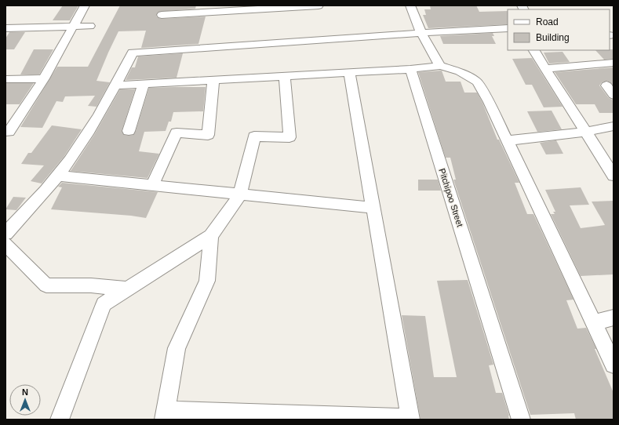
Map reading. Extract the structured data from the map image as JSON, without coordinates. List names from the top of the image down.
{
  "streets": {
    "street": ["Pitchipoo Street"]
  },
  "legend": ["Road", "Building"],
  "north": "top"
}
